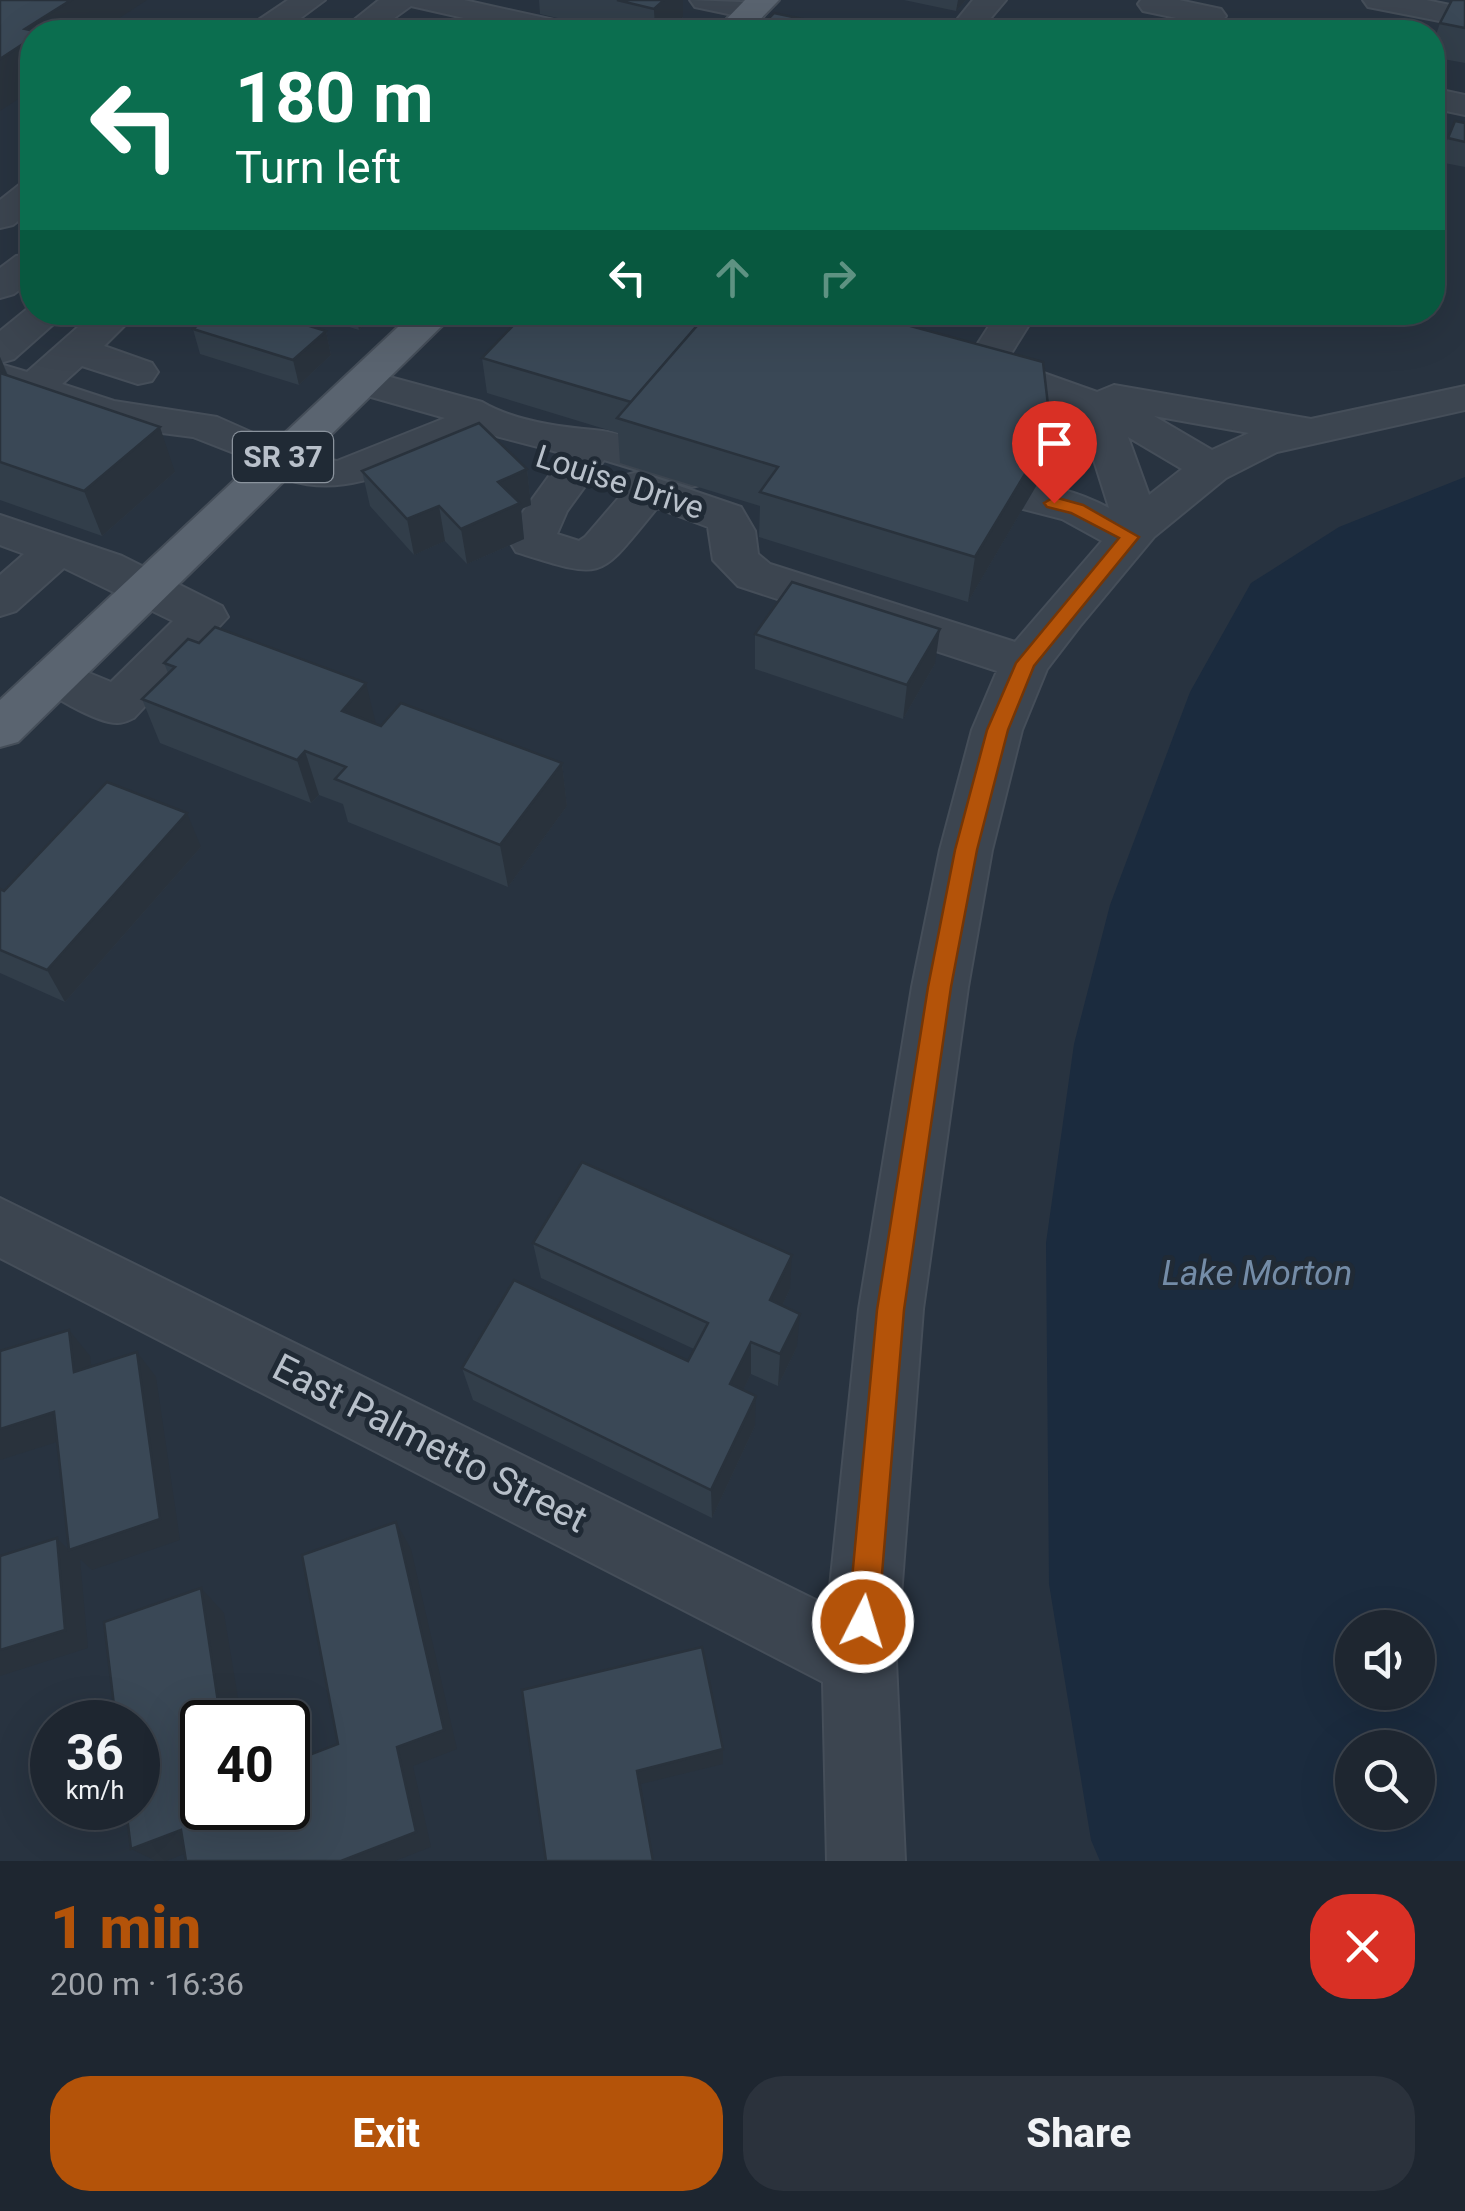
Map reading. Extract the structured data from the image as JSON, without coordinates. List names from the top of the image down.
{
  "streets": {
    "main road": ["SR 37"],
    "street": ["Louise Drive", "East Palmetto Street"]
  },
  "crossings": [
    ["SR 37", "Louise Drive"]
  ],
  "water": ["Lake Morton"],
  "page": {
    "turn": ["180 m", "Turn left"],
    "speed": "36 km/h",
    "limit": "40",
    "heading": ["1 min", "200 m · 16:36"],
    "buttons": ["Exit", "Share"]
  }
}
